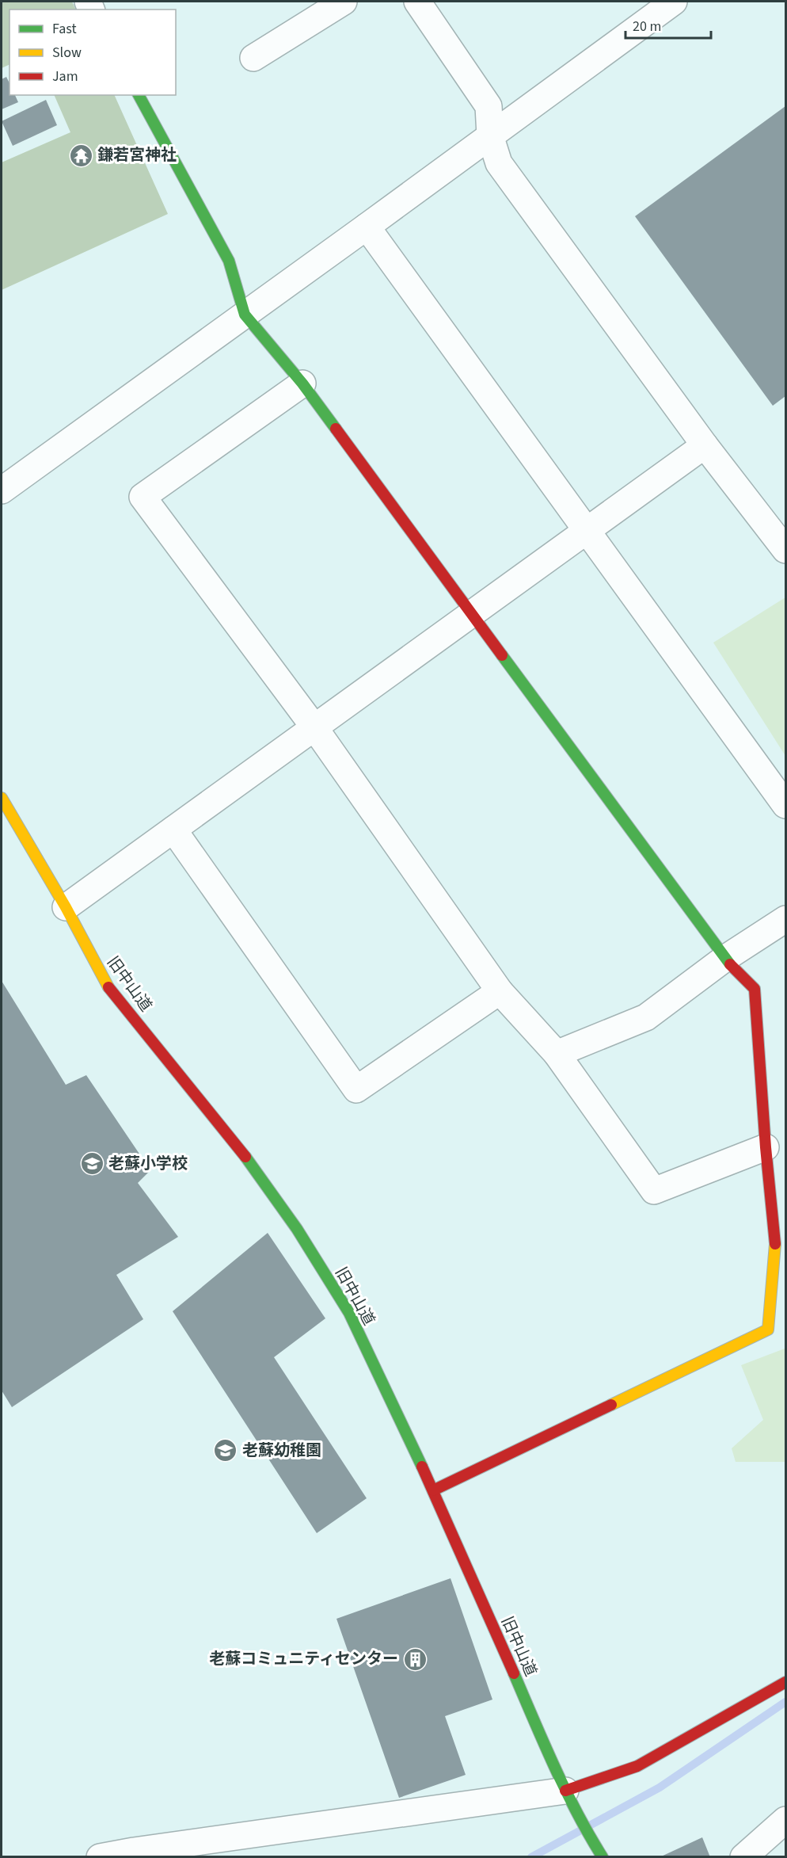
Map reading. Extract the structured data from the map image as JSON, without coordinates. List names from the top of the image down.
{
  "streets": {
    "street": ["旧中山道"]
  },
  "places": {
    "temple": ["鎌若宮神社"],
    "school or university": ["老蘇小学校", "老蘇幼稚園"],
    "building": ["老蘇コミュニティセンター"]
  },
  "legend": ["Fast", "Slow", "Jam"],
  "scale_bar": "20 m"
}
